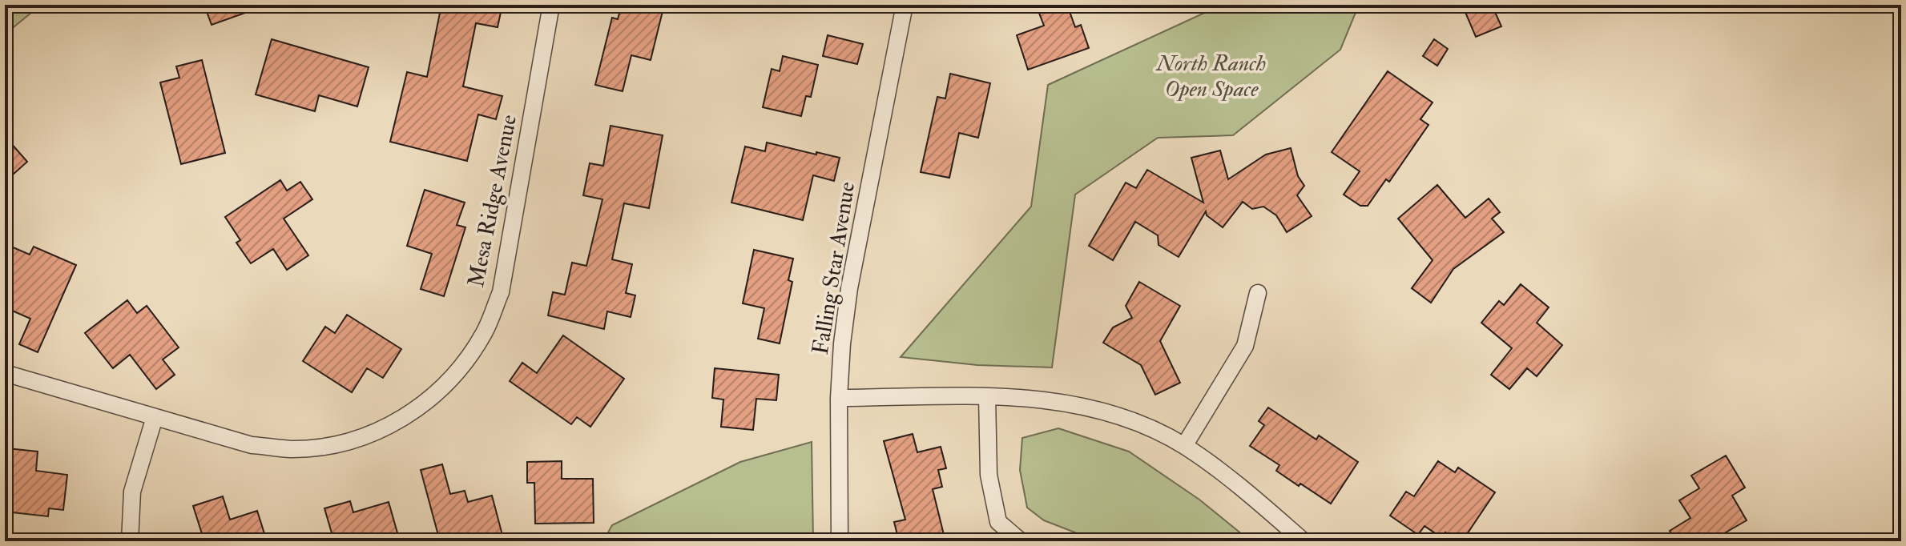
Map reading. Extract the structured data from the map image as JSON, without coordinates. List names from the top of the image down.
{
  "streets": {
    "street": ["Mesa Ridge Avenue", "Falling Star Avenue"]
  },
  "parks": ["North Ranch Open Space"]
}
